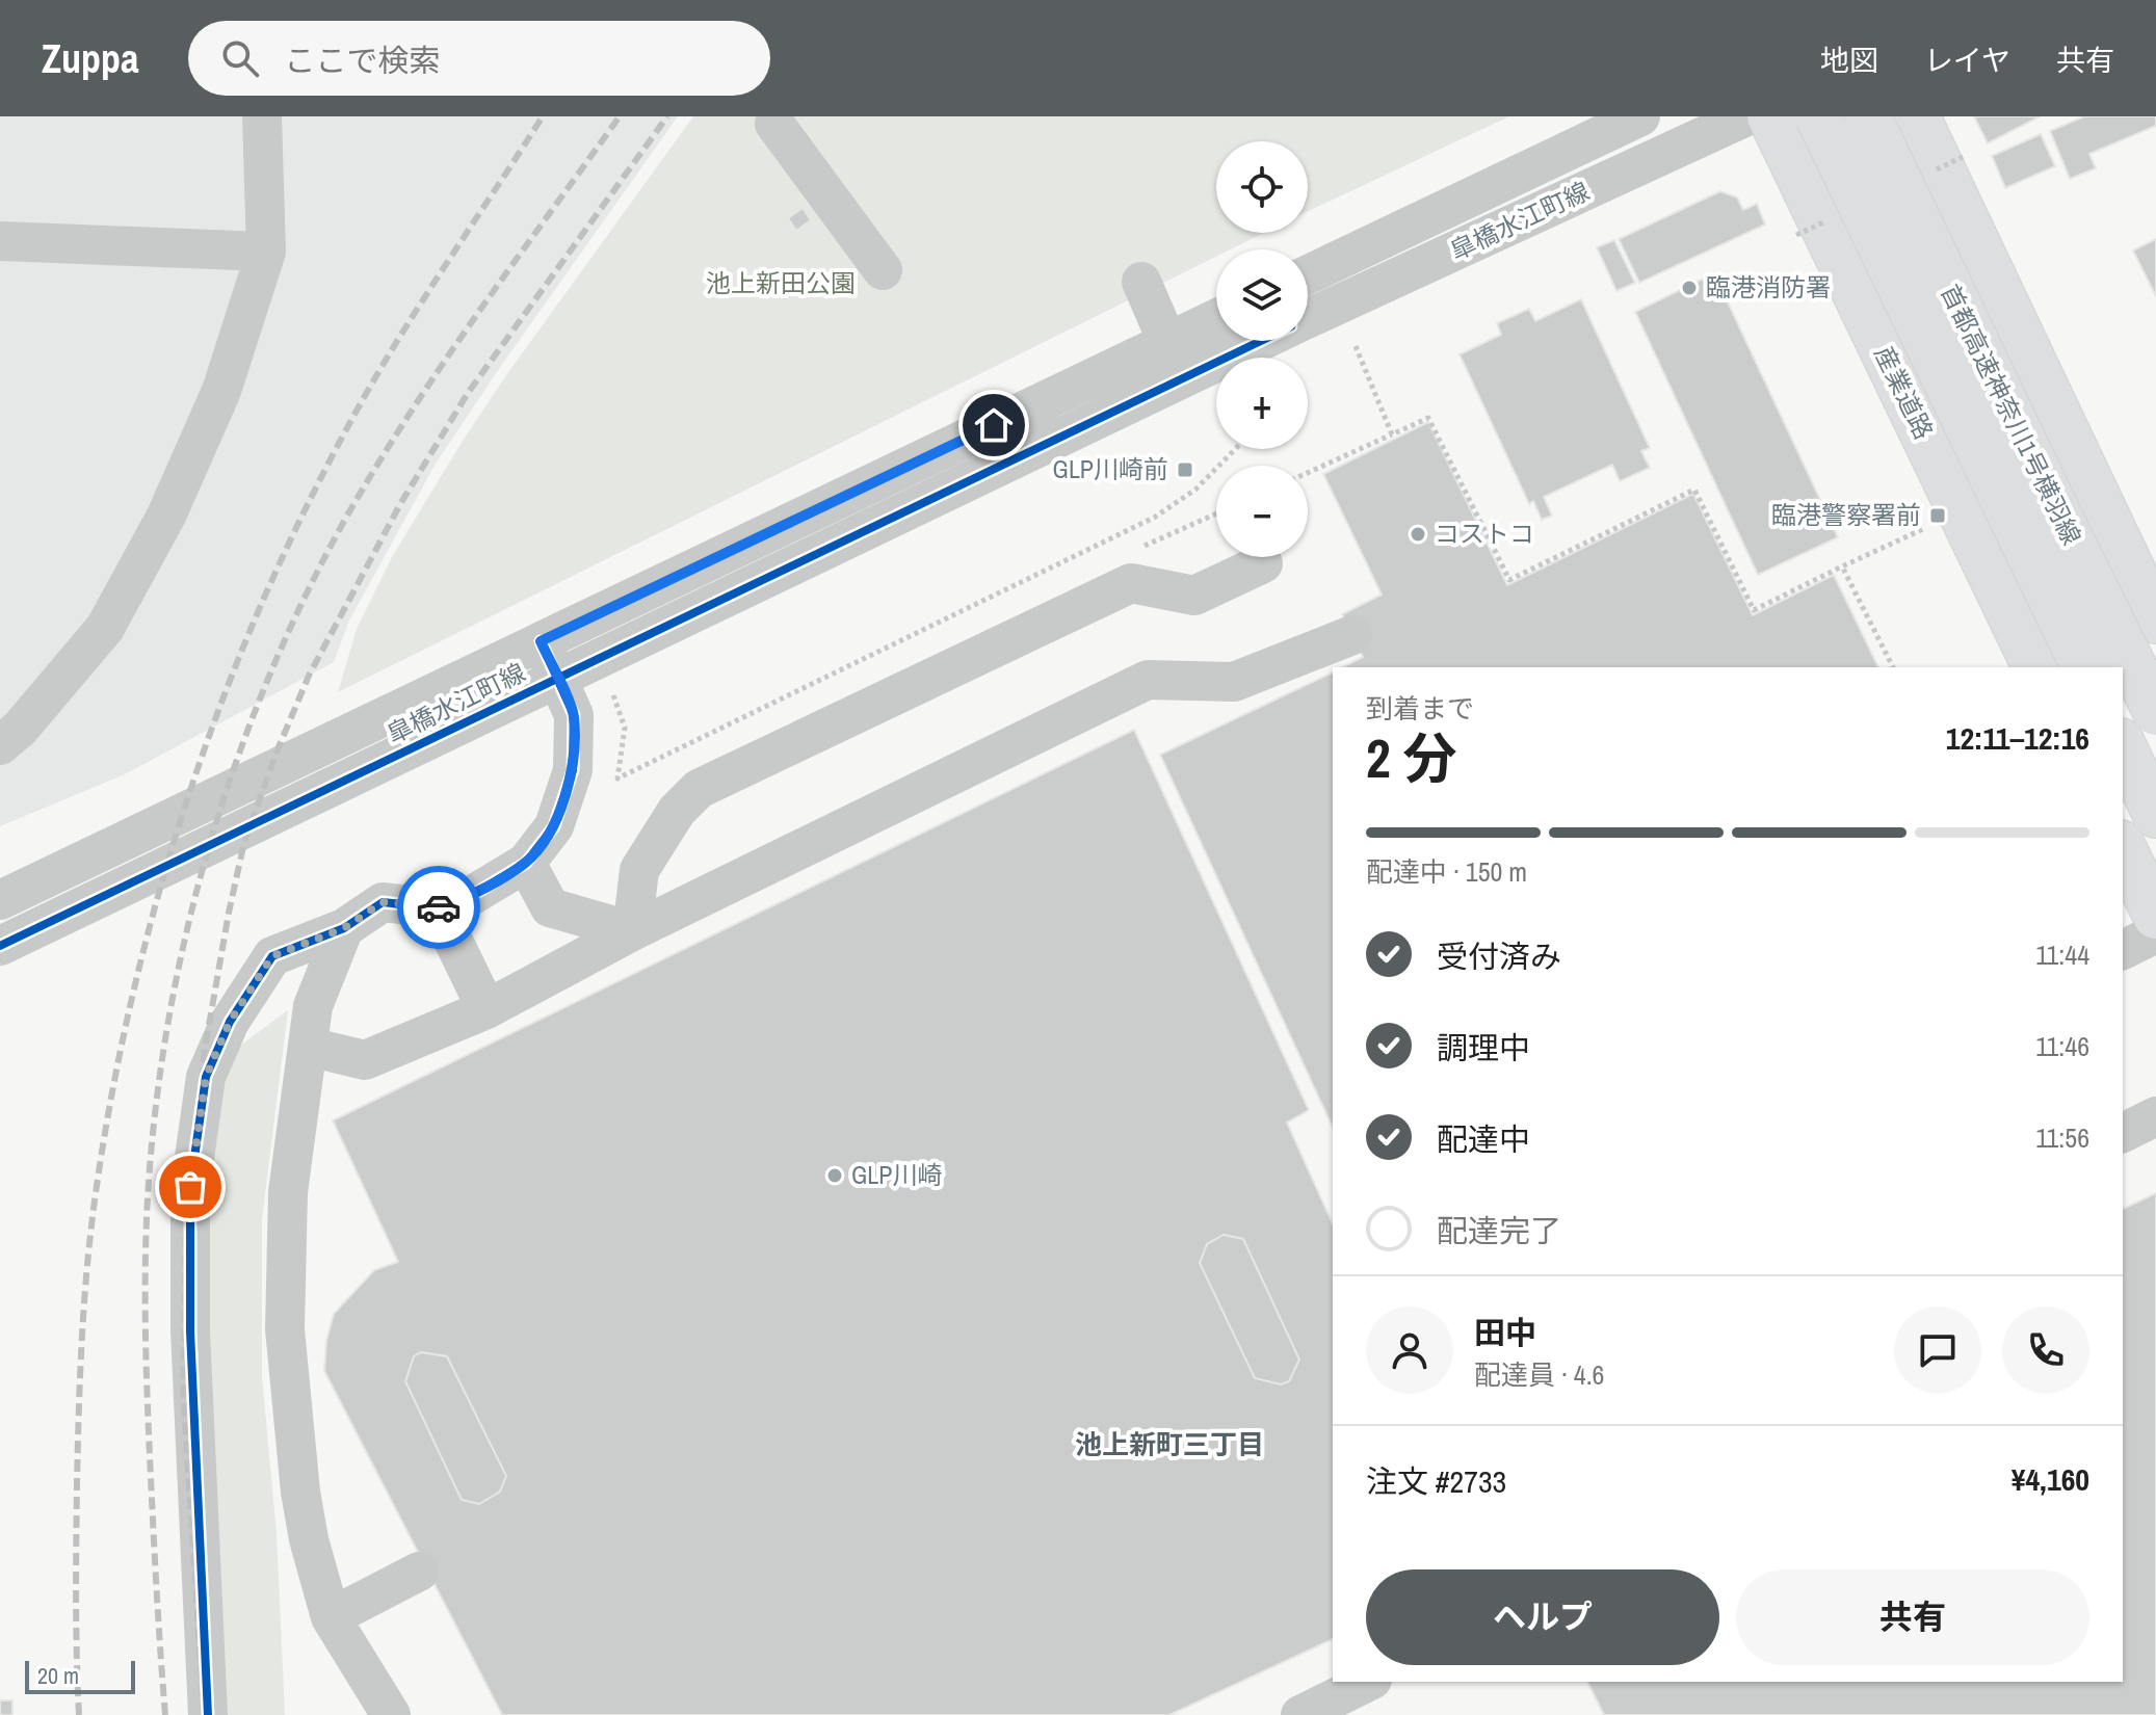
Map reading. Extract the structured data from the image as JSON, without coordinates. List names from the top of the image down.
{
  "streets": {
    "main road": ["産業道路", "首都高速神奈川1号横羽線"],
    "street": ["皐橋水江町線"]
  },
  "districts": ["池上新町三丁目"],
  "parks": ["池上新田公園"],
  "places": {
    "other": ["臨港消防署", "コストコ", "GLP川崎"],
    "transit": ["GLP川崎前", "臨港警察署前"]
  },
  "scale_bar": "20 m",
  "page": {
    "header": "Zuppa",
    "search": "ここで検索",
    "nav": ["地図", "レイヤ", "共有"],
    "map_buttons": ["+", "−"],
    "heading": ["2 分", "到着まで", "12:11–12:16"],
    "panel": [
      "田中",
      "配達員 · 4.6",
      "注文 #2733",
      "¥4,160"
    ],
    "bar": "配達中 · 150 m",
    "list": [
      ["受付済み", "11:44"],
      ["調理中", "11:46"],
      ["配達中", "11:56"],
      "配達完了"
    ],
    "buttons": ["ヘルプ", "共有"],
    "scale": "20 m"
  }
}
